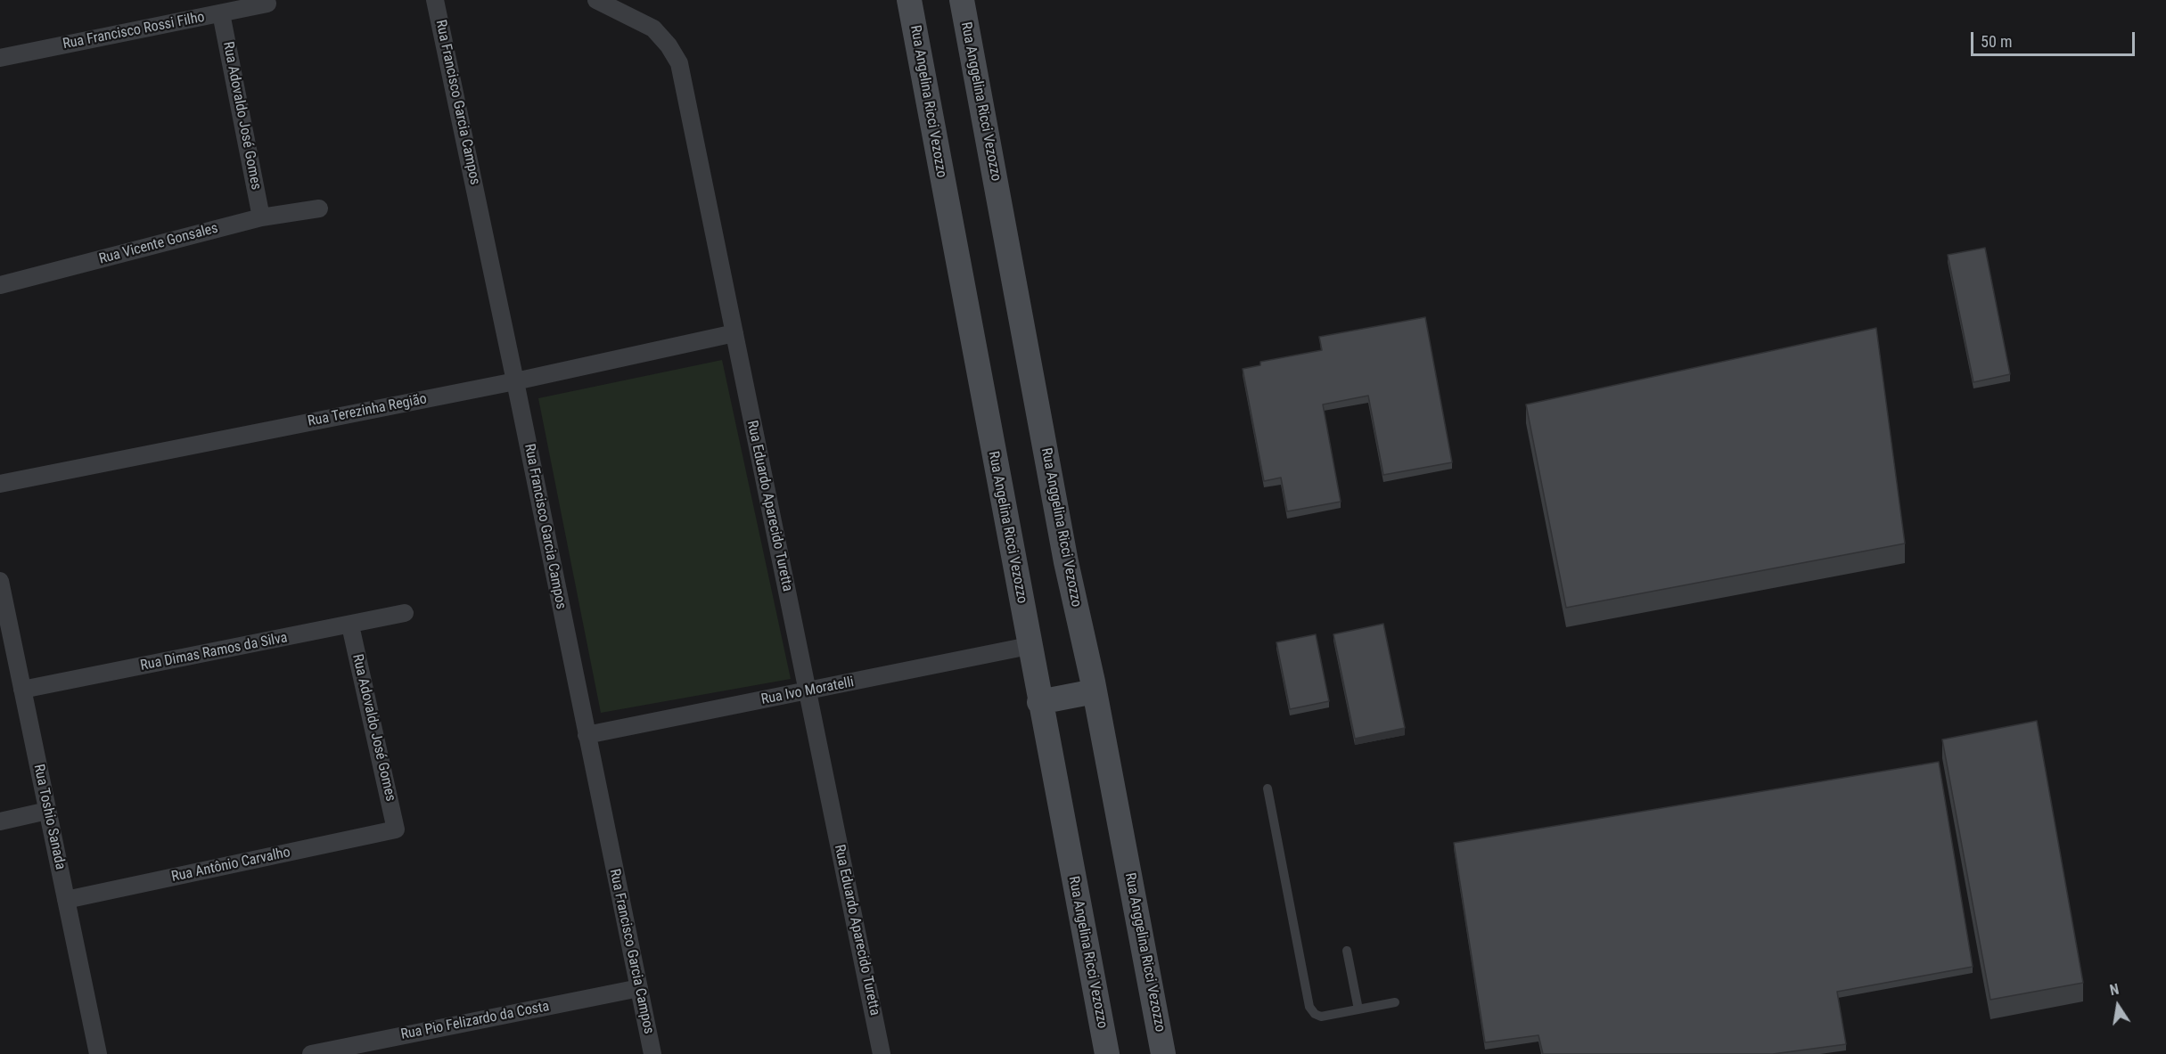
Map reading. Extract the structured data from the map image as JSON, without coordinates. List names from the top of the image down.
{
  "streets": {
    "main road": ["Rua Angelina Ricci Vezozzo", "Rua Anggelina Ricci Vezozzo"],
    "street": [
      "Rua Francisco Rossi Filho",
      "Rua Francisco Garcia Campos",
      "Rua Adovaldo José Gomes",
      "Rua Vicente Gonsales",
      "Rua Terezinha Região",
      "Rua Eduardo Aparecido Turetta",
      "Rua Dimas Ramos da Silva",
      "Rua Ivo Moratelli",
      "Rua Toshio Sanada",
      "Rua Antônio Carvalho",
      "Rua Pio Felizardo da Costa"
    ]
  },
  "crossings": [
    ["Rua Francisco Rossi Filho", "Rua Adovaldo José Gomes"],
    ["Rua Angelina Ricci Vezozzo", "Rua Ivo Moratelli"],
    ["Rua Francisco Garcia Campos", "Rua Terezinha Região"],
    ["Rua Francisco Garcia Campos", "Rua Ivo Moratelli"],
    ["Rua Francisco Garcia Campos", "Rua Pio Felizardo da Costa"],
    ["Rua Adovaldo José Gomes", "Rua Vicente Gonsales"],
    ["Rua Adovaldo José Gomes", "Rua Dimas Ramos da Silva"],
    ["Rua Adovaldo José Gomes", "Rua Antônio Carvalho"],
    ["Rua Terezinha Região", "Rua Eduardo Aparecido Turetta"],
    ["Rua Eduardo Aparecido Turetta", "Rua Ivo Moratelli"],
    ["Rua Dimas Ramos da Silva", "Rua Toshio Sanada"],
    ["Rua Toshio Sanada", "Rua Antônio Carvalho"]
  ],
  "scale_bar": "50 m",
  "north": "top"
}
